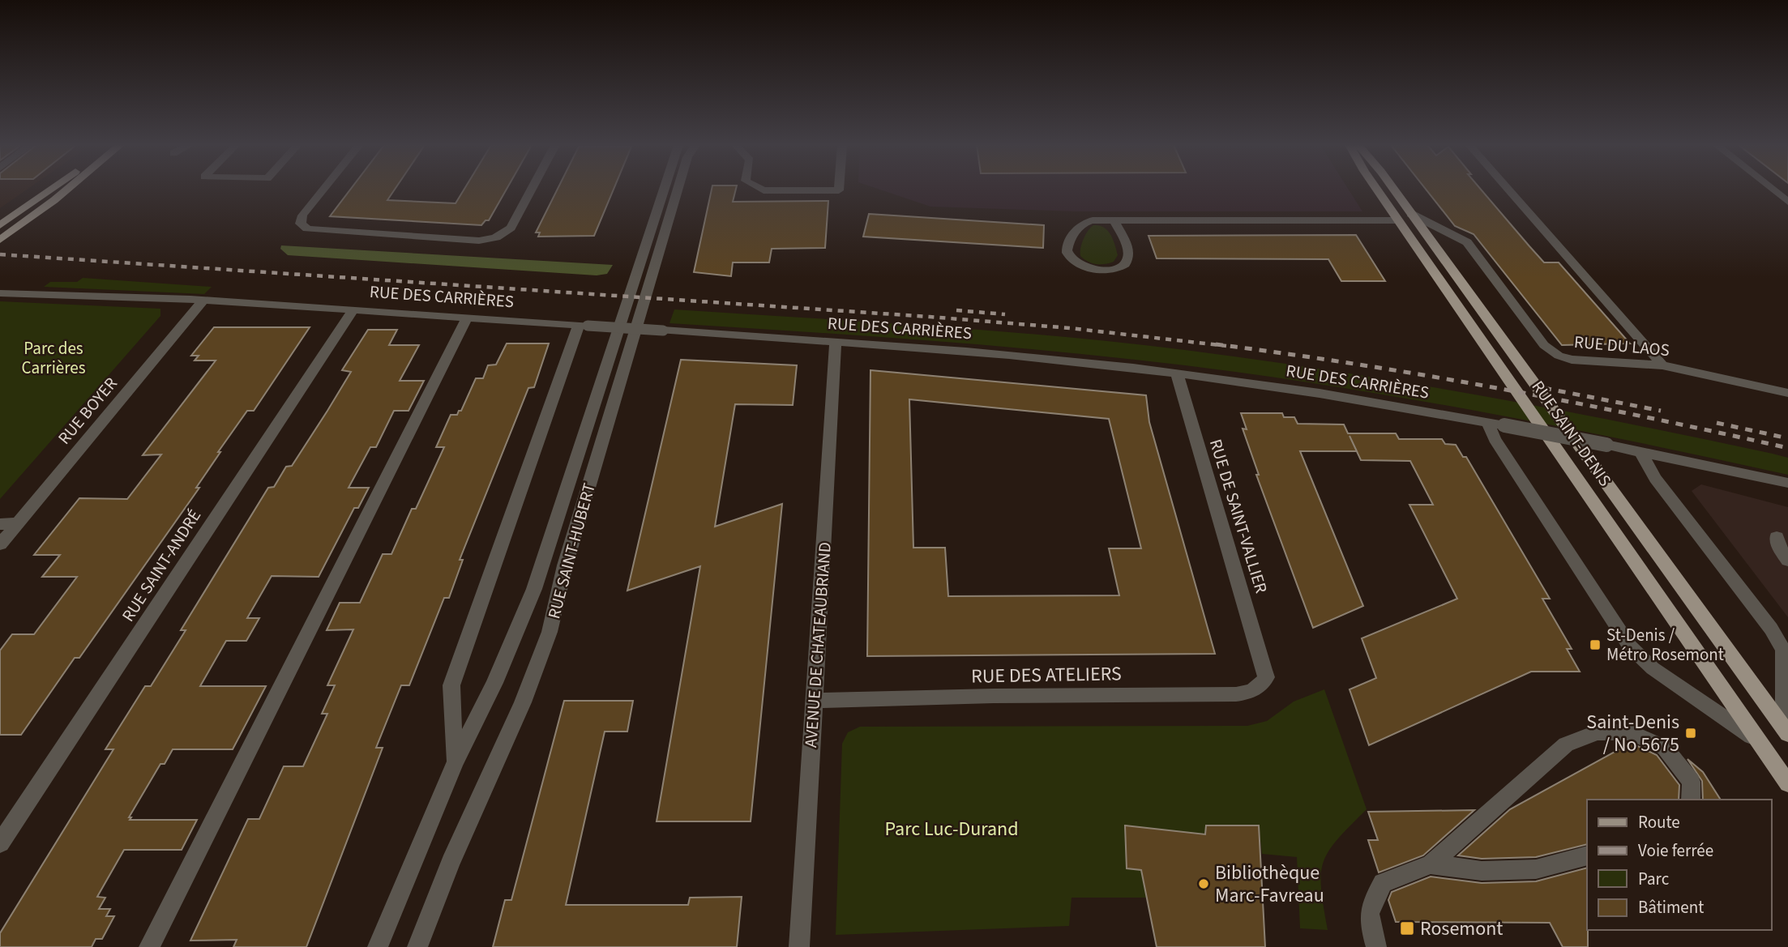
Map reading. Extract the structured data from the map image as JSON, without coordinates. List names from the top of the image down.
{
  "streets": {
    "main road": ["RUE SAINT-DENIS"],
    "street": [
      "RUE DES CARRIÈRES",
      "RUE DU LAOS",
      "RUE BOYER",
      "RUE DE SAINT-VALLIER",
      "RUE SAINT-HUBERT",
      "RUE SAINT-ANDRÉ",
      "AVENUE DE CHATEAUBRIAND",
      "RUE DES ATELIERS"
    ]
  },
  "crossings": [
    ["RUE DES CARRIÈRES", "RUE BOYER"],
    ["RUE DES CARRIÈRES", "RUE SAINT-DENIS"],
    ["RUE DES CARRIÈRES", "RUE DE SAINT-VALLIER"],
    ["RUE DES CARRIÈRES", "RUE SAINT-HUBERT"],
    ["RUE DES CARRIÈRES", "RUE SAINT-ANDRÉ"],
    ["RUE DES CARRIÈRES", "AVENUE DE CHATEAUBRIAND"],
    ["RUE DU LAOS", "RUE SAINT-DENIS"],
    ["RUE DE SAINT-VALLIER", "RUE DES ATELIERS"],
    ["AVENUE DE CHATEAUBRIAND", "RUE DES ATELIERS"]
  ],
  "parks": ["Parc des Carrières", "Parc Luc-Durand"],
  "places": {
    "transit": ["St-Denis / Métro Rosemont", "Saint-Denis / No 5675", "Rosemont"],
    "other": ["Bibliothèque Marc-Favreau"]
  },
  "legend": [
    "Route",
    "Voie ferrée",
    "Parc",
    "Bâtiment"
  ]
}
